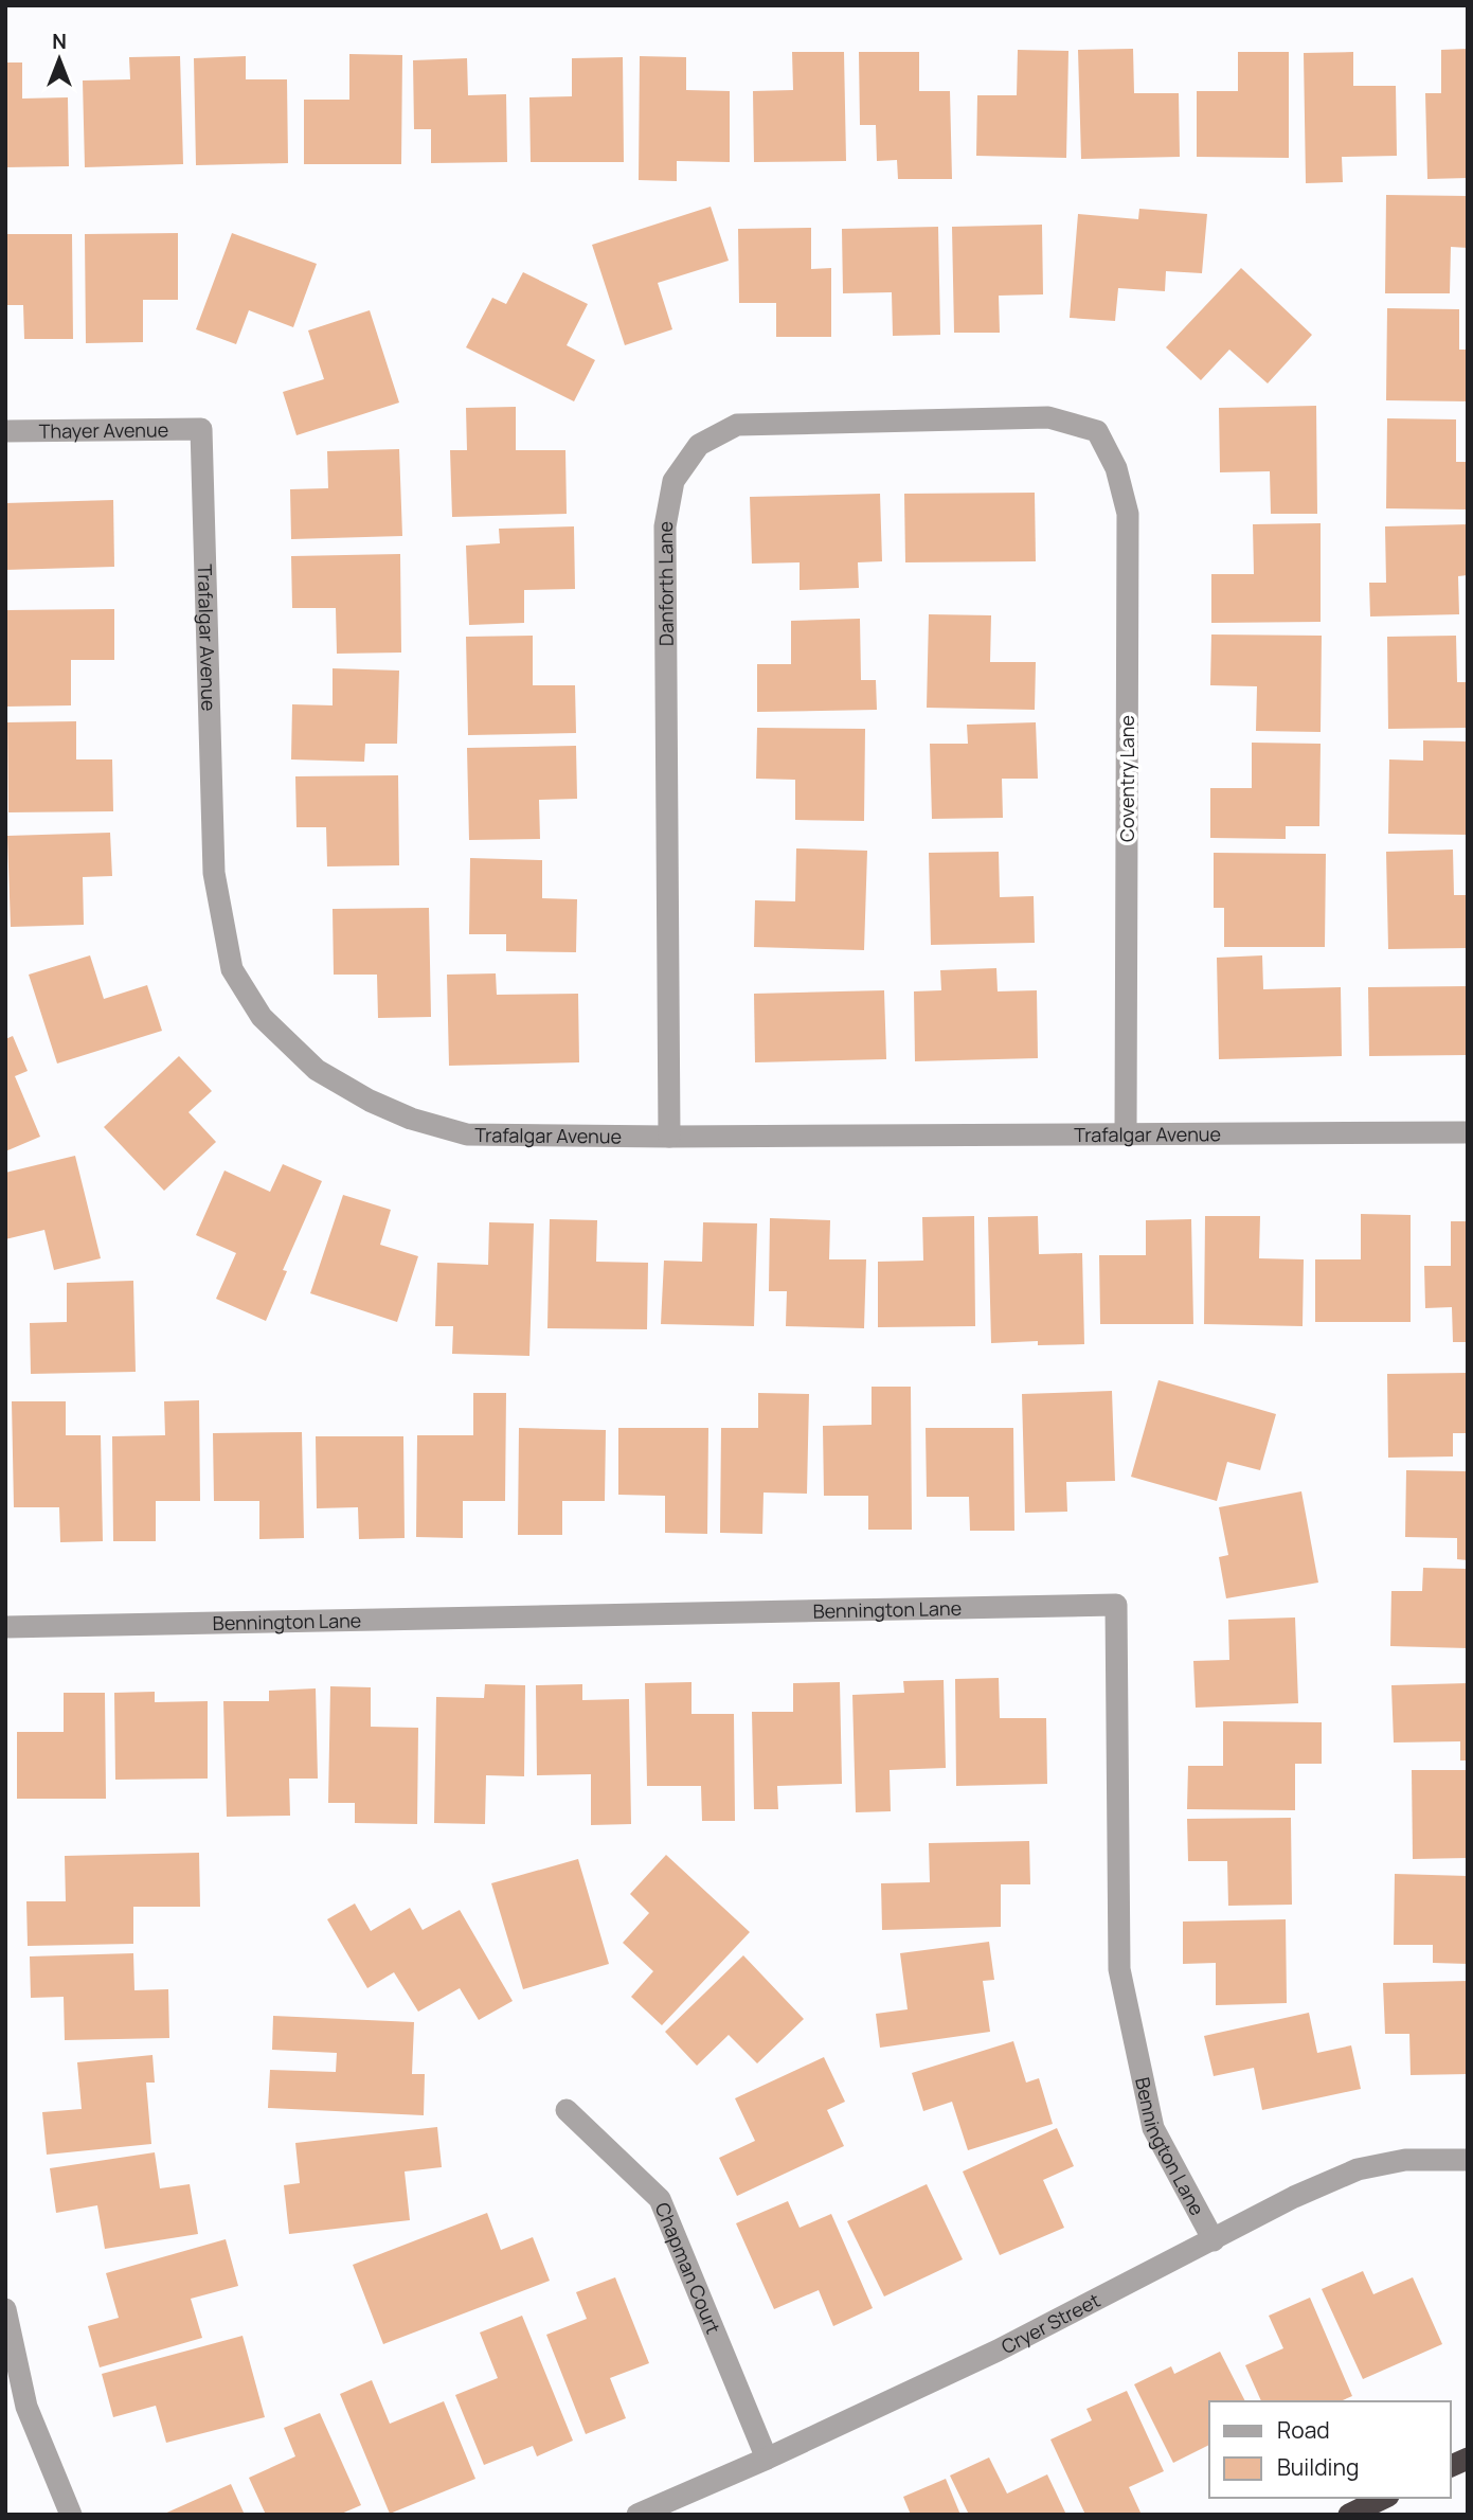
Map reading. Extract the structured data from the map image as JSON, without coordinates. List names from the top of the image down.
{
  "streets": {
    "street": [
      "Thayer Avenue",
      "Danforth Lane",
      "Trafalgar Avenue",
      "Coventry Lane",
      "Bennington Lane",
      "Chapman Court",
      "Cryer Street"
    ]
  },
  "crossings": [
    ["Thayer Avenue", "Trafalgar Avenue"],
    ["Danforth Lane", "Trafalgar Avenue"],
    ["Danforth Lane", "Coventry Lane"],
    ["Trafalgar Avenue", "Coventry Lane"],
    ["Bennington Lane", "Cryer Street"],
    ["Chapman Court", "Cryer Street"]
  ],
  "legend": ["Road", "Building"],
  "north": "top"
}
